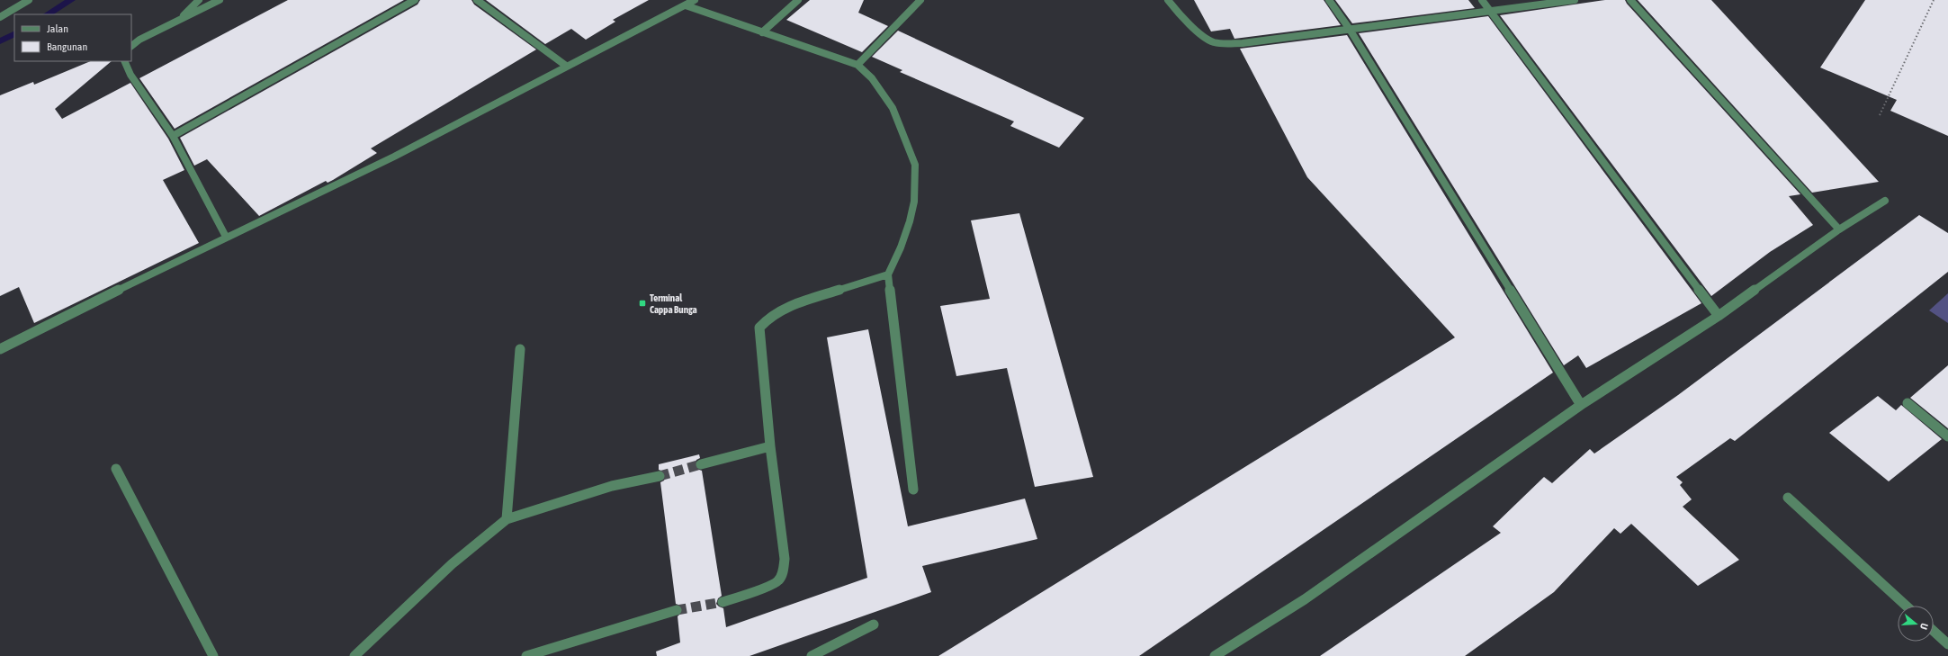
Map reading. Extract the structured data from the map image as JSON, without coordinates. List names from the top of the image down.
{
  "places": {
    "transit": ["Terminal Cappa Bunga"]
  },
  "legend": ["Jalan", "Bangunan"],
  "north": "right"
}
